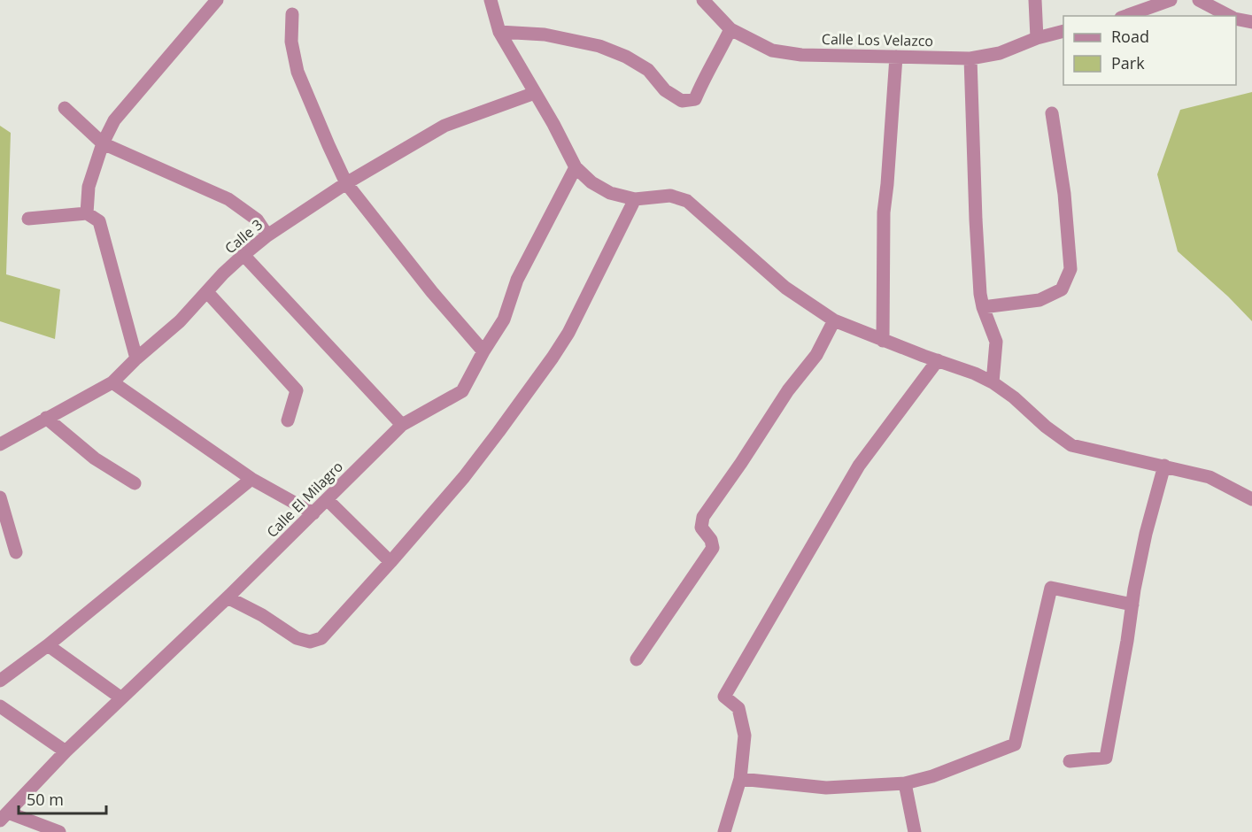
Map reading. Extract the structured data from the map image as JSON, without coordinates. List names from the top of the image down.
{
  "streets": {
    "street": ["Calle Los Velazco", "Calle 3", "Calle El Milagro"]
  },
  "legend": ["Road", "Park"],
  "scale_bar": "50 m"
}
